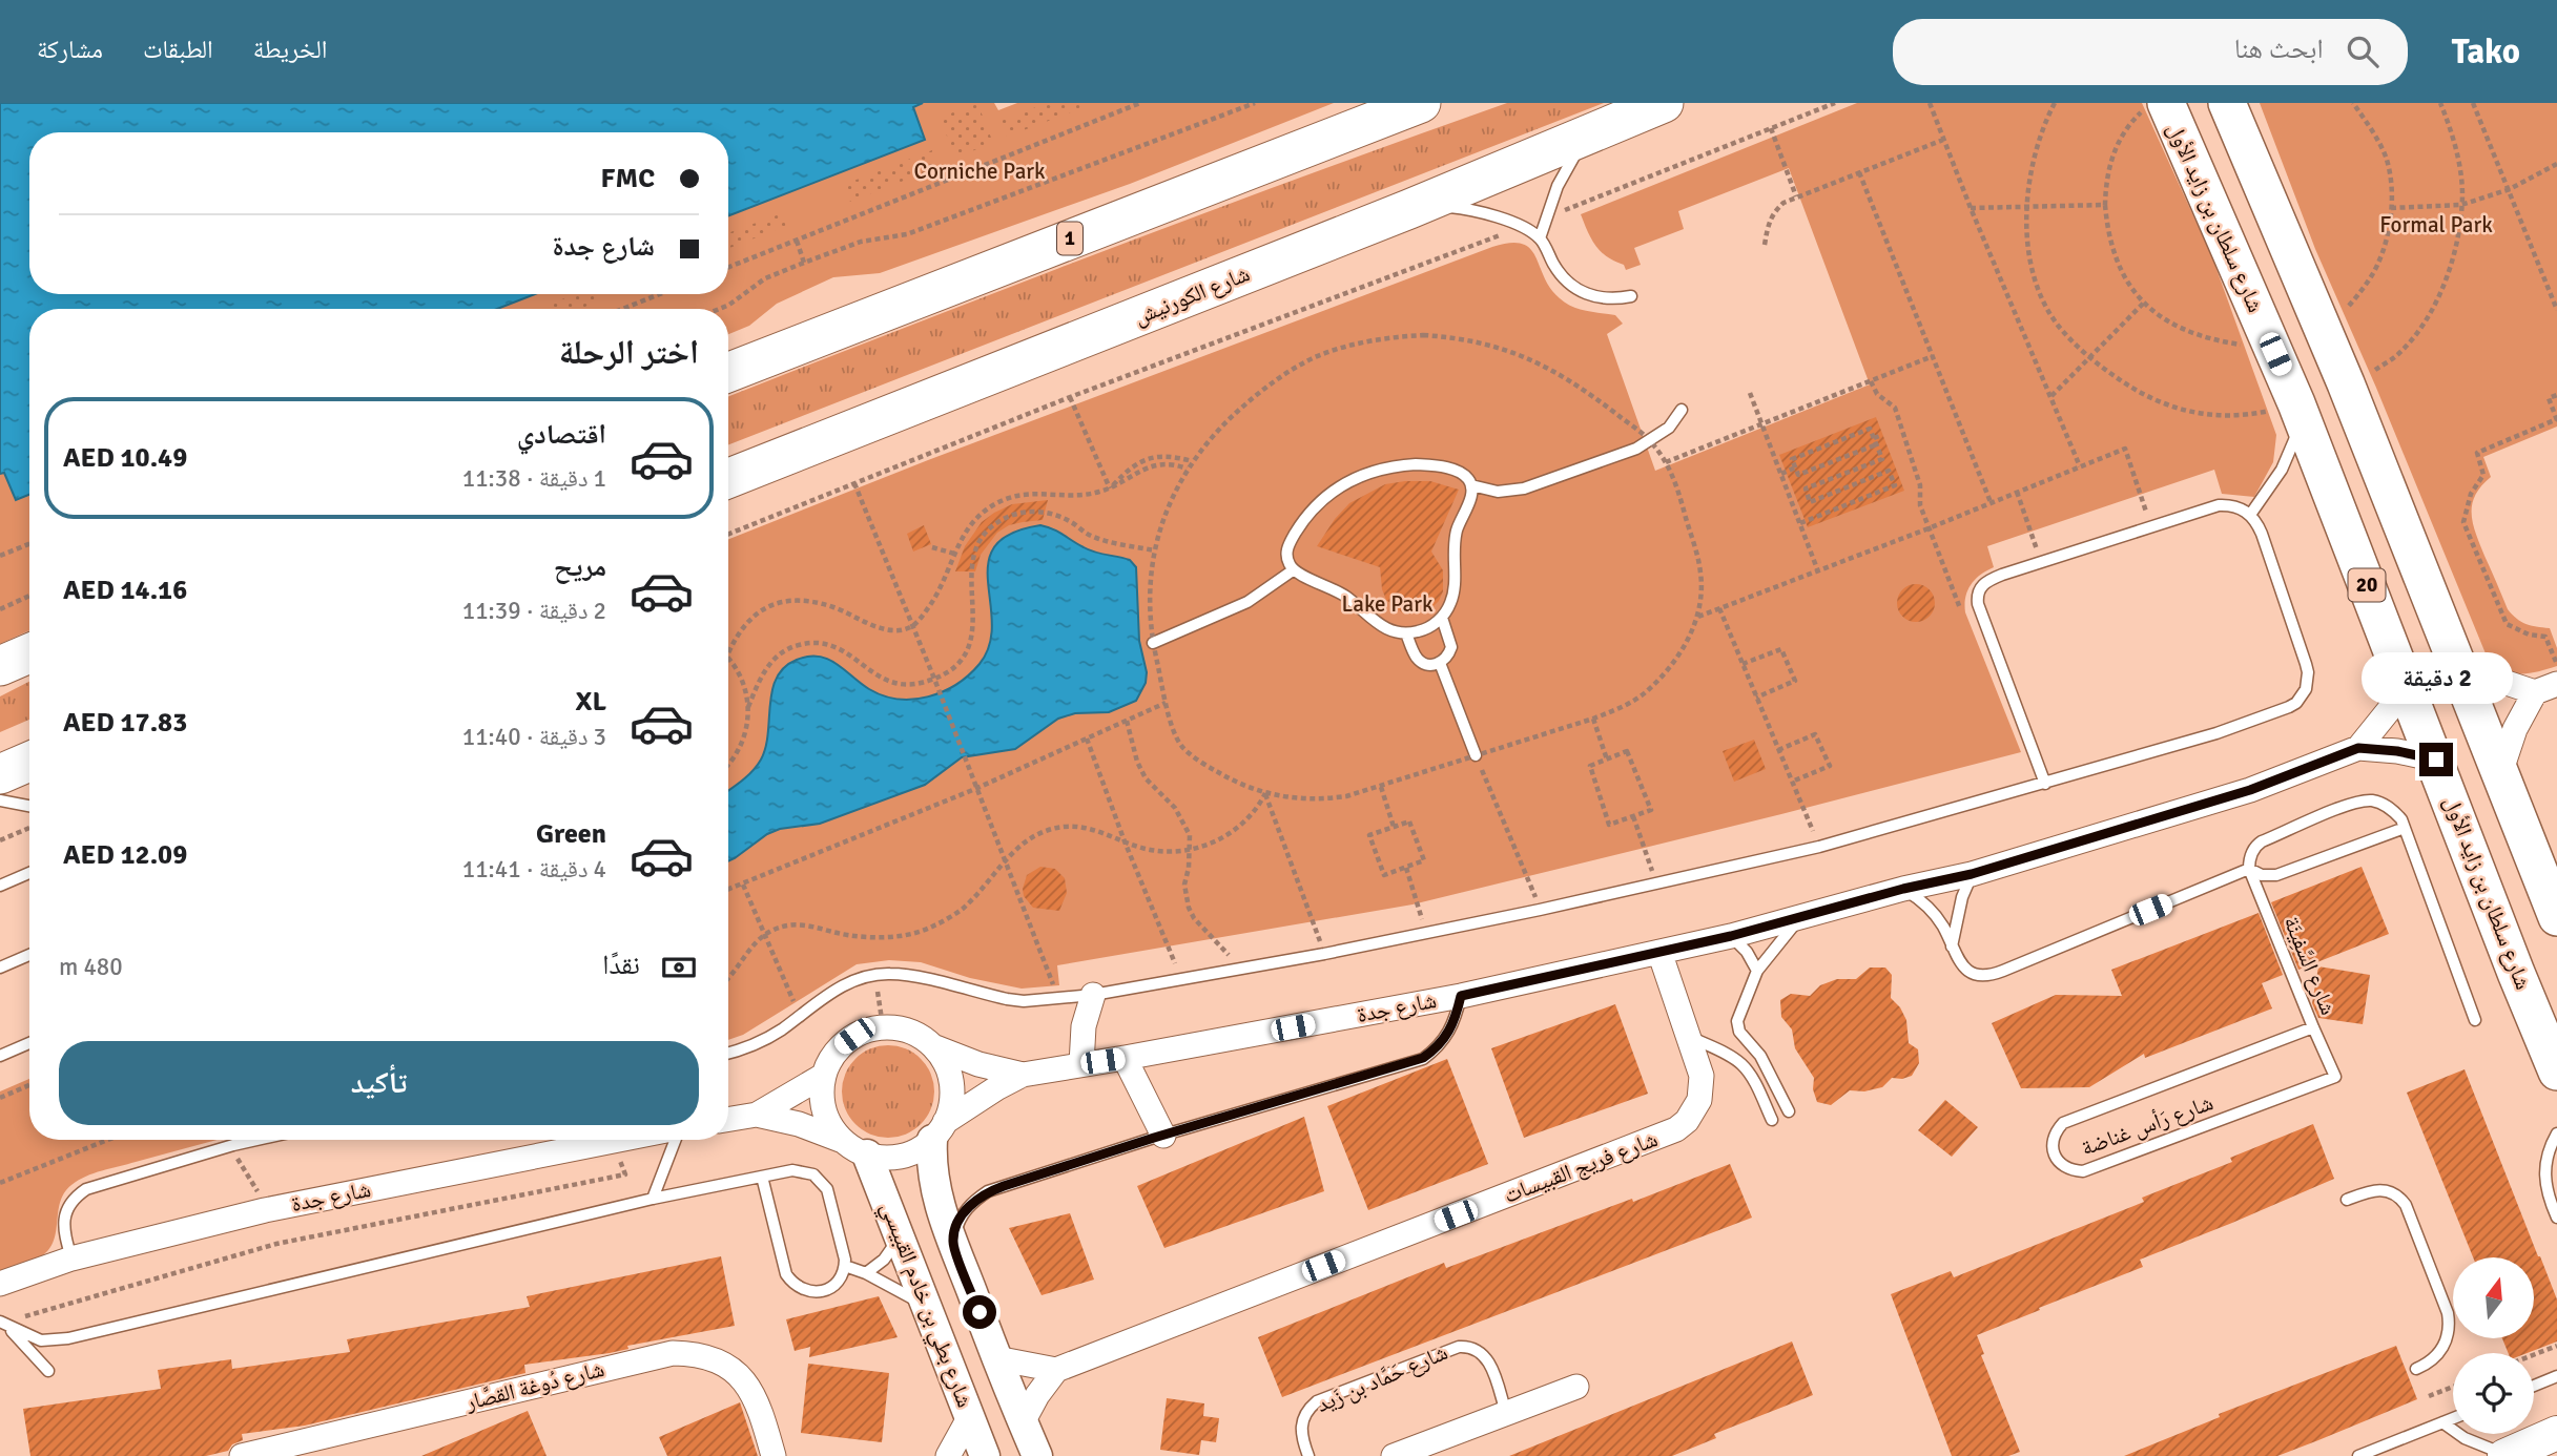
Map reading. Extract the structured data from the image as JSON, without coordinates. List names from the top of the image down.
{
  "streets": {
    "highway": ["1", "شارع الكورنيش"],
    "main road": ["شارع سلطان بن زايد الأول", "20"],
    "street": [
      "شارع جدة",
      "شارع فريج القبيسات",
      "شارع بطي بن خادم القبيسي",
      "شارع دُوغة القصَّار"
    ],
    "lane": ["شارع السَّفِينَة", "شارع رَأس غناضة", "شارع حَمَّاد بن زَيد"]
  },
  "crossings": [
    ["شارع سلطان بن زايد الأول", "شارع جدة"],
    ["شارع السَّفِينَة", "شارع رَأس غناضة"],
    ["شارع جدة", "شارع فريج القبيسات"],
    ["شارع جدة", "شارع بطي بن خادم القبيسي"]
  ],
  "parks": ["Corniche Park", "Formal Park", "Lake Park"],
  "north": "top",
  "page": {
    "header": "Tako",
    "search": "ابحث هنا",
    "nav": ["الخريطة", "الطبقات", "مشاركة"],
    "banner": ["FMC", "شارع جدة"],
    "heading": "اختر الرحلة",
    "list": [
      {
        "name": "اقتصادي",
        "note": "1 دقيقة · 11:38",
        "value": "AED 10.49"
      },
      {
        "name": "مريح",
        "note": "2 دقيقة · 11:39",
        "value": "AED 14.16"
      },
      {
        "name": "XL",
        "note": "3 دقيقة · 11:40",
        "value": "AED 17.83"
      },
      {
        "name": "Green",
        "note": "4 دقيقة · 11:41",
        "value": "AED 12.09"
      }
    ],
    "bubble": "2 دقيقة",
    "pay": ["نقدًا", "480 m"],
    "buttons": "تأكيد"
  }
}
